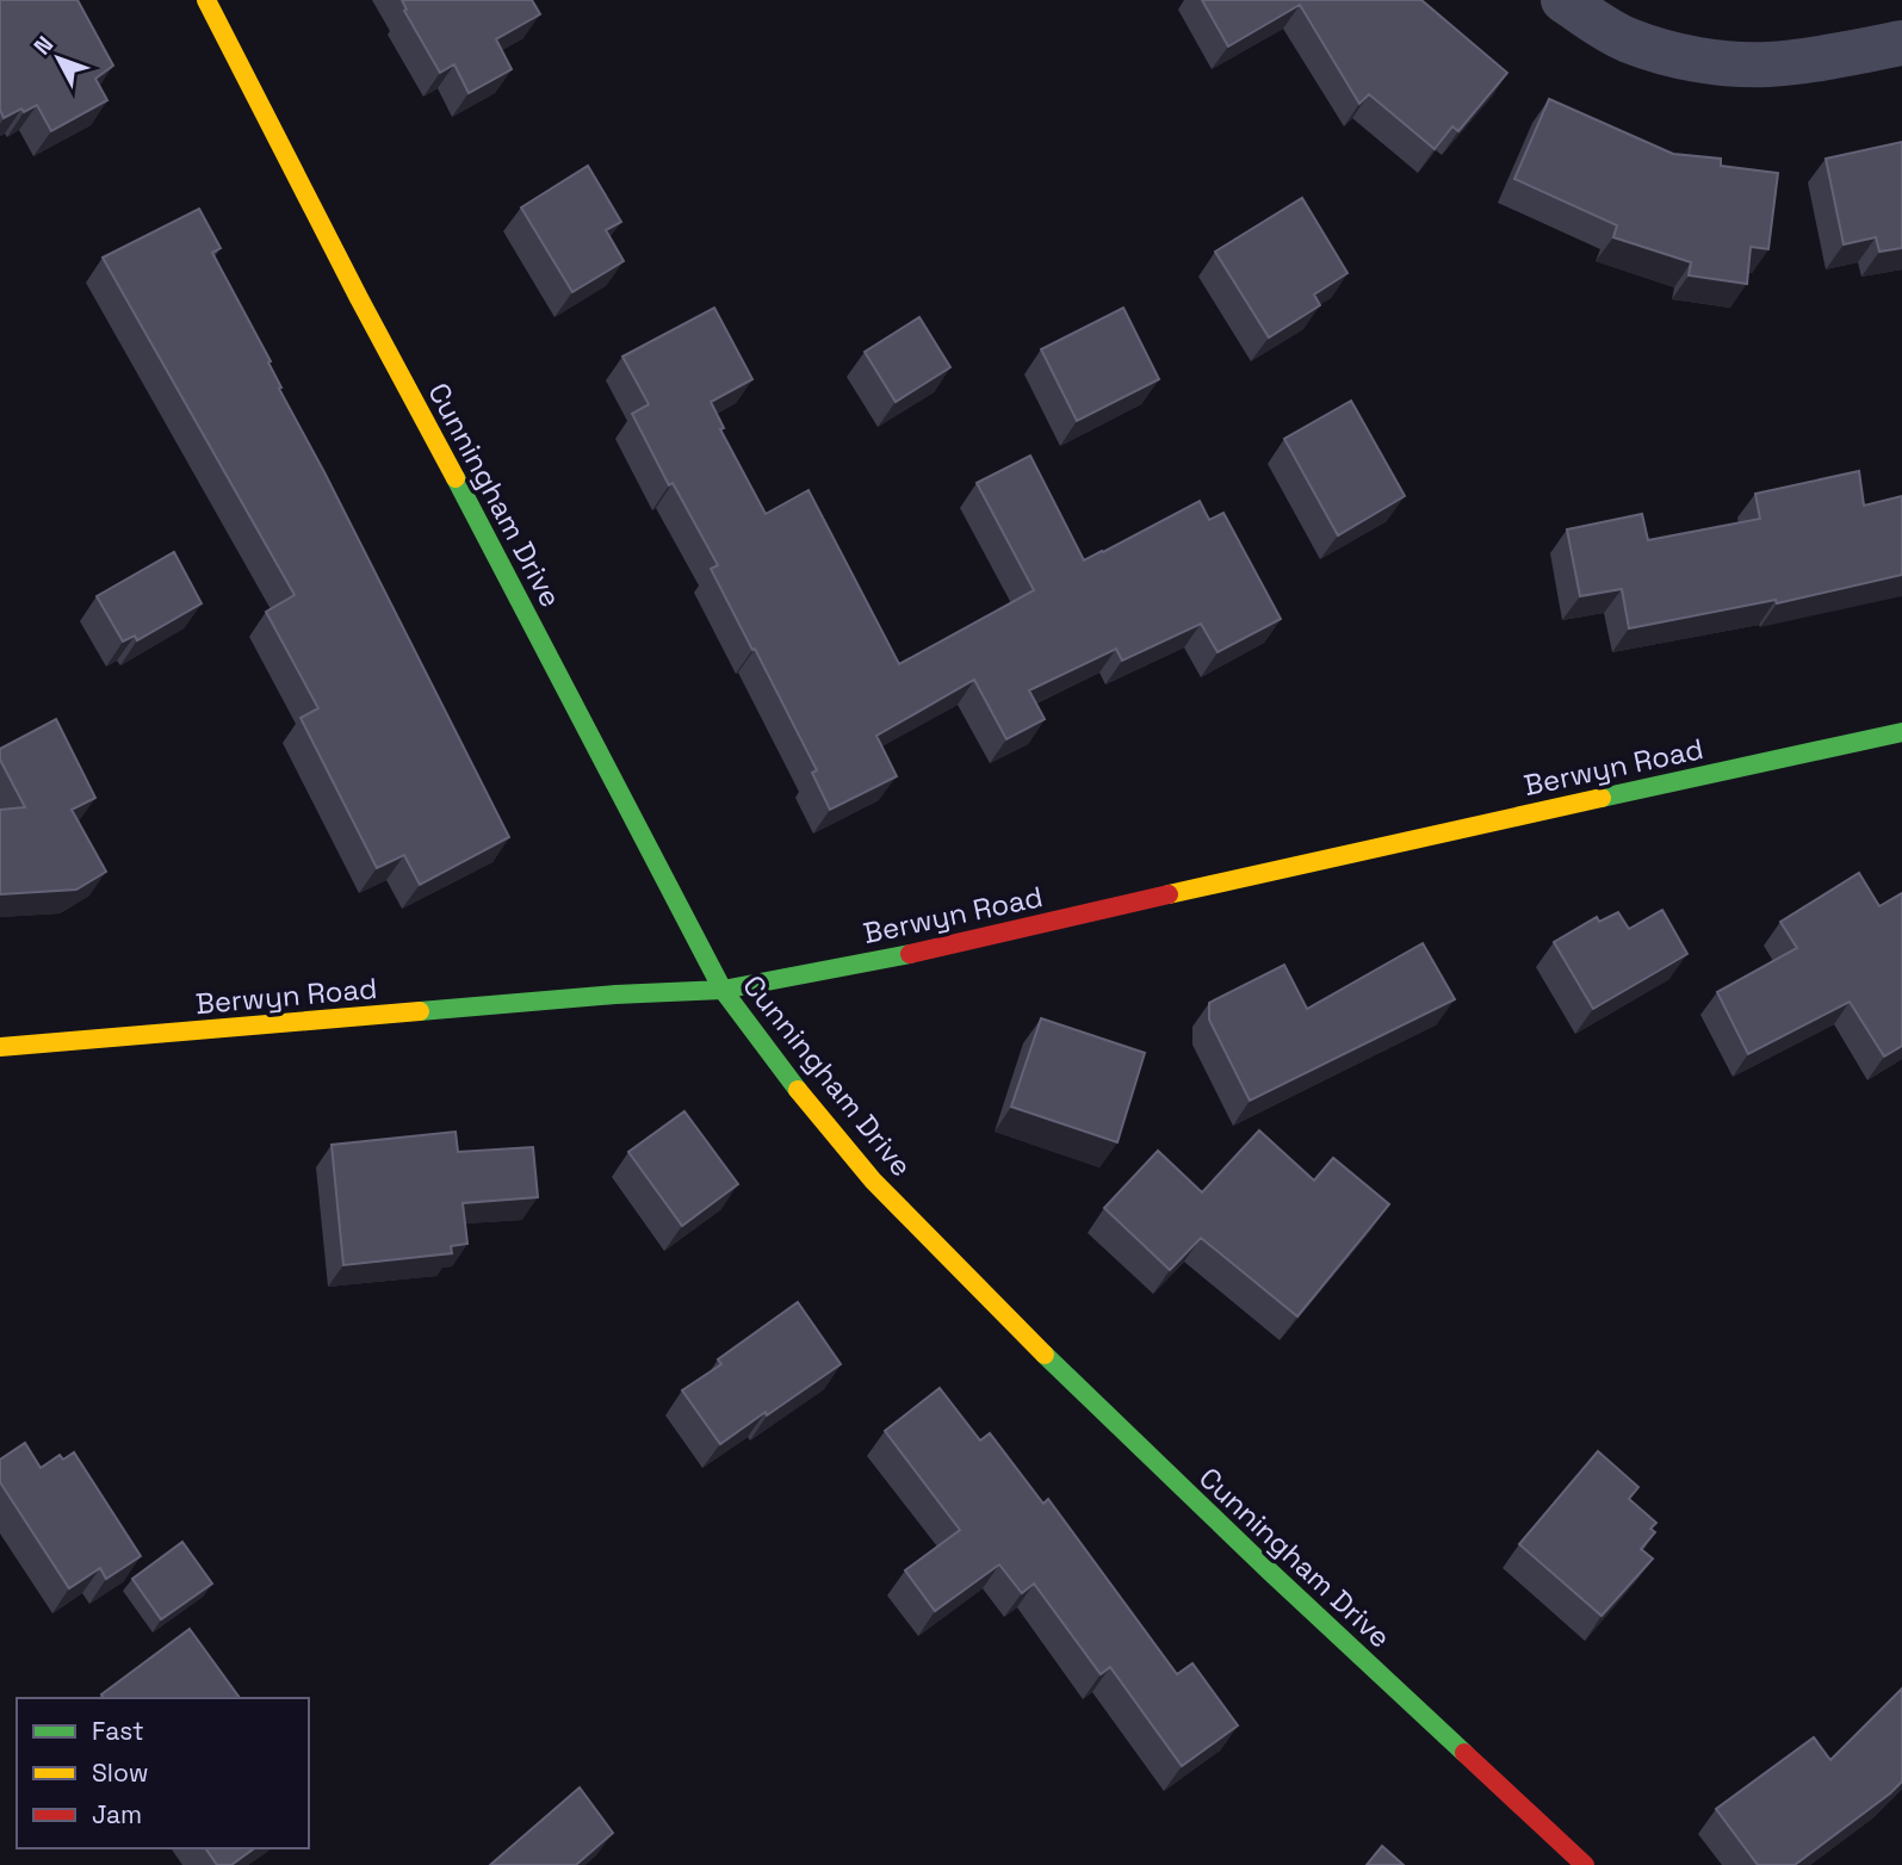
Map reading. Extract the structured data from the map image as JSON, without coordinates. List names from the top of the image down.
{
  "streets": {
    "street": ["Cunningham Drive", "Berwyn Road"]
  },
  "crossings": [
    ["Cunningham Drive", "Berwyn Road"]
  ],
  "legend": ["Fast", "Slow", "Jam"],
  "north": "top left"
}
